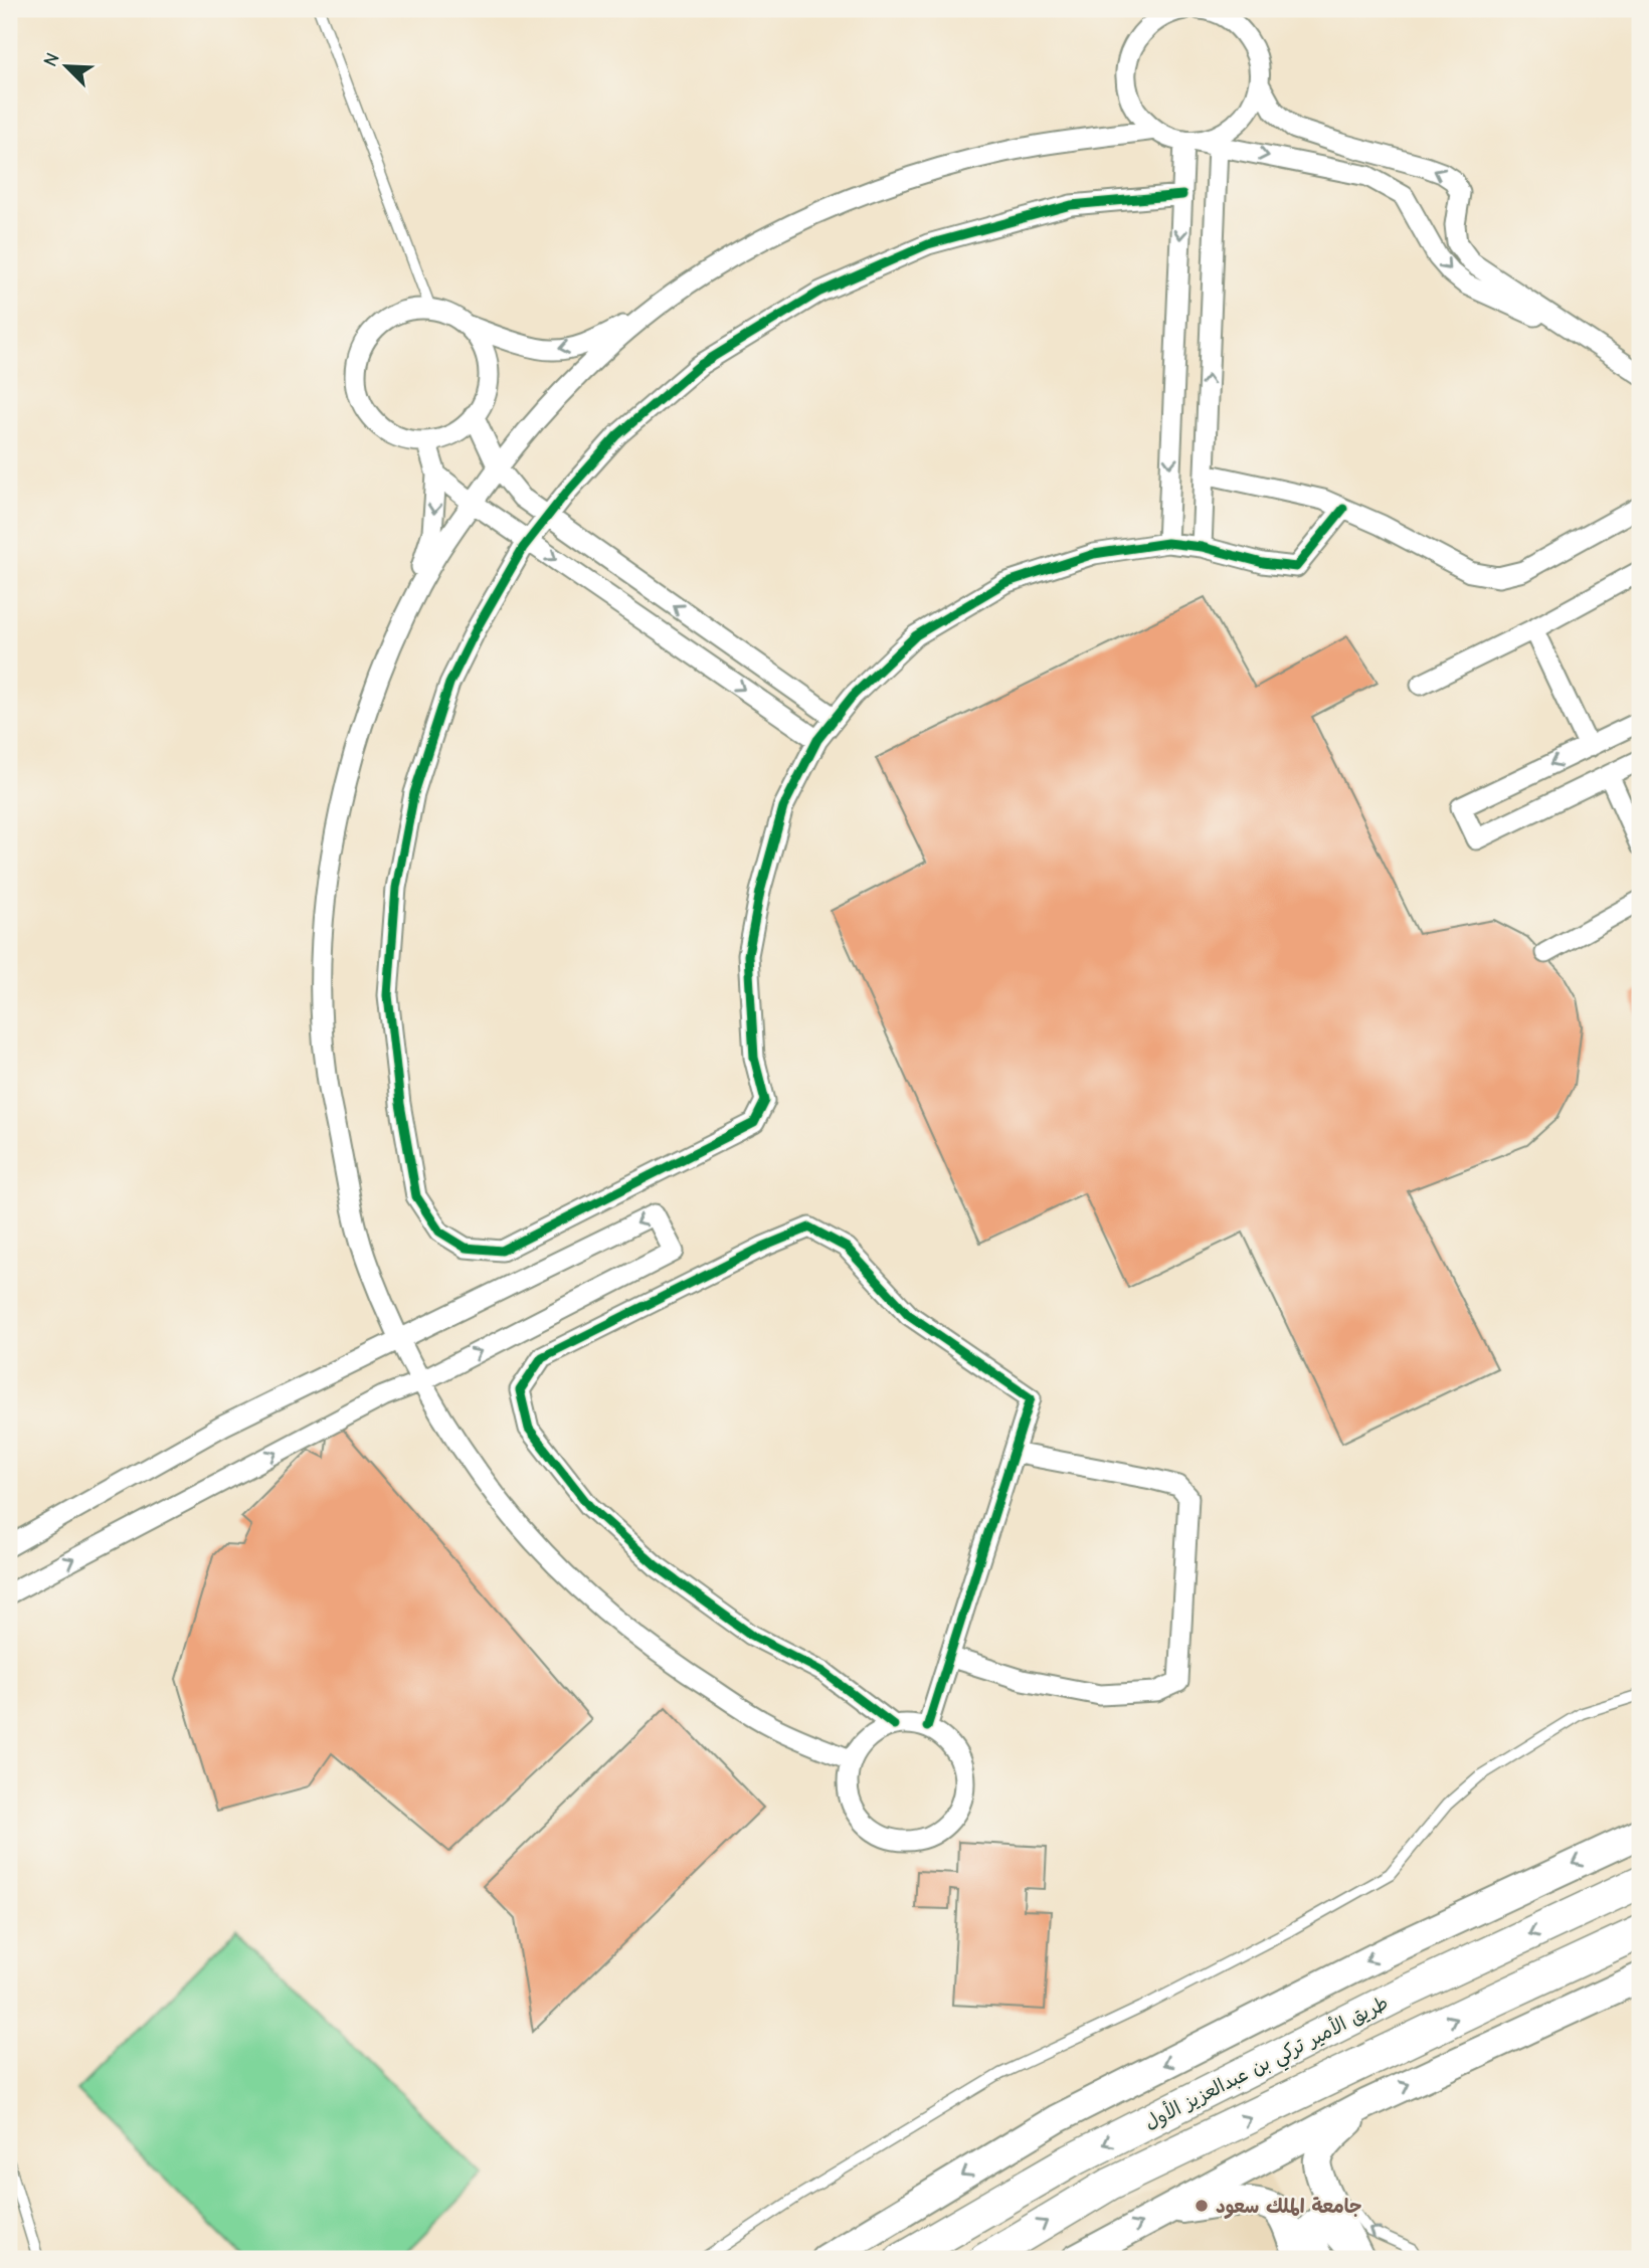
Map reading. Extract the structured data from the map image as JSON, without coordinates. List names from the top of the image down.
{
  "streets": {
    "main road": ["طريق الأمير تركي بن عبدالعزيز الأول"]
  },
  "places": ["جامعة الملك سعود"],
  "north": "top left"
}
